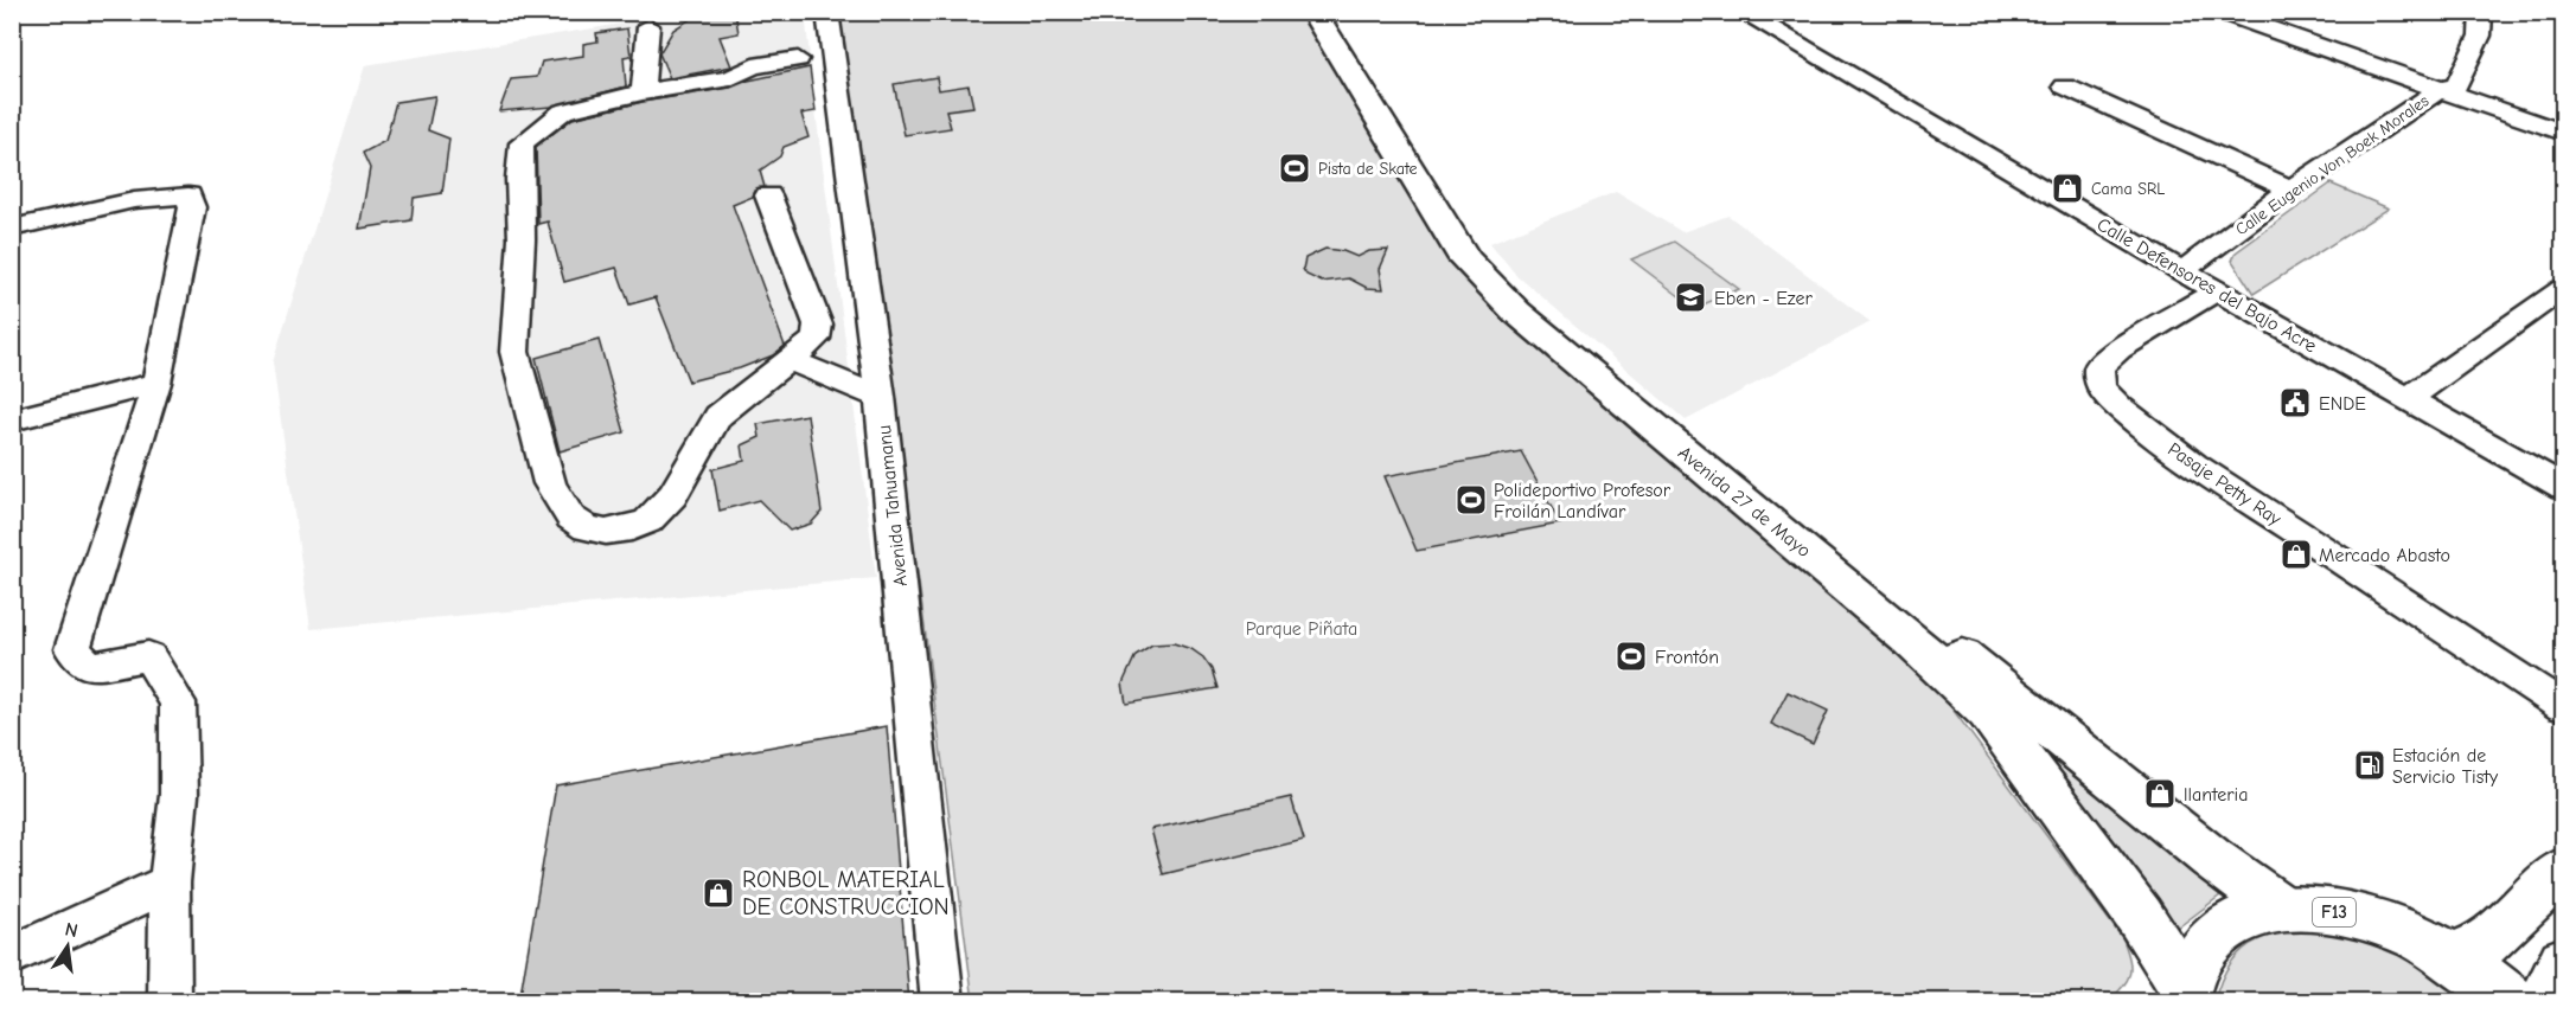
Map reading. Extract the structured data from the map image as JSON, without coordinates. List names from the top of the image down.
{
  "streets": {
    "main road": ["Avenida 27 de Mayo", "F13"],
    "street": [
      "Calle Eugenio Von Boek Morales",
      "Calle Defensores del Bajo Acre",
      "Pasaje Petty Ray",
      "Avenida Tahuamanu"
    ]
  },
  "crossings": [
    ["Calle Eugenio Von Boek Morales", "Calle Defensores del Bajo Acre"],
    ["Calle Defensores del Bajo Acre", "Pasaje Petty Ray"],
    ["Avenida 27 de Mayo", "F13"]
  ],
  "parks": ["Parque Piñata"],
  "places": {
    "sports": ["Pista de Skate", "Polideportivo Profesor Froilán Landívar", "Frontón"],
    "shop": [
      "Cama SRL",
      "Mercado Abasto",
      "llanteria",
      "RONBOL MATERIAL DE CONSTRUCCION"
    ],
    "school or university": ["Eben - Ezer"],
    "public building": ["ENDE"],
    "fuel station": ["Estación de Servicio Tisty"]
  },
  "north": "top"
}
